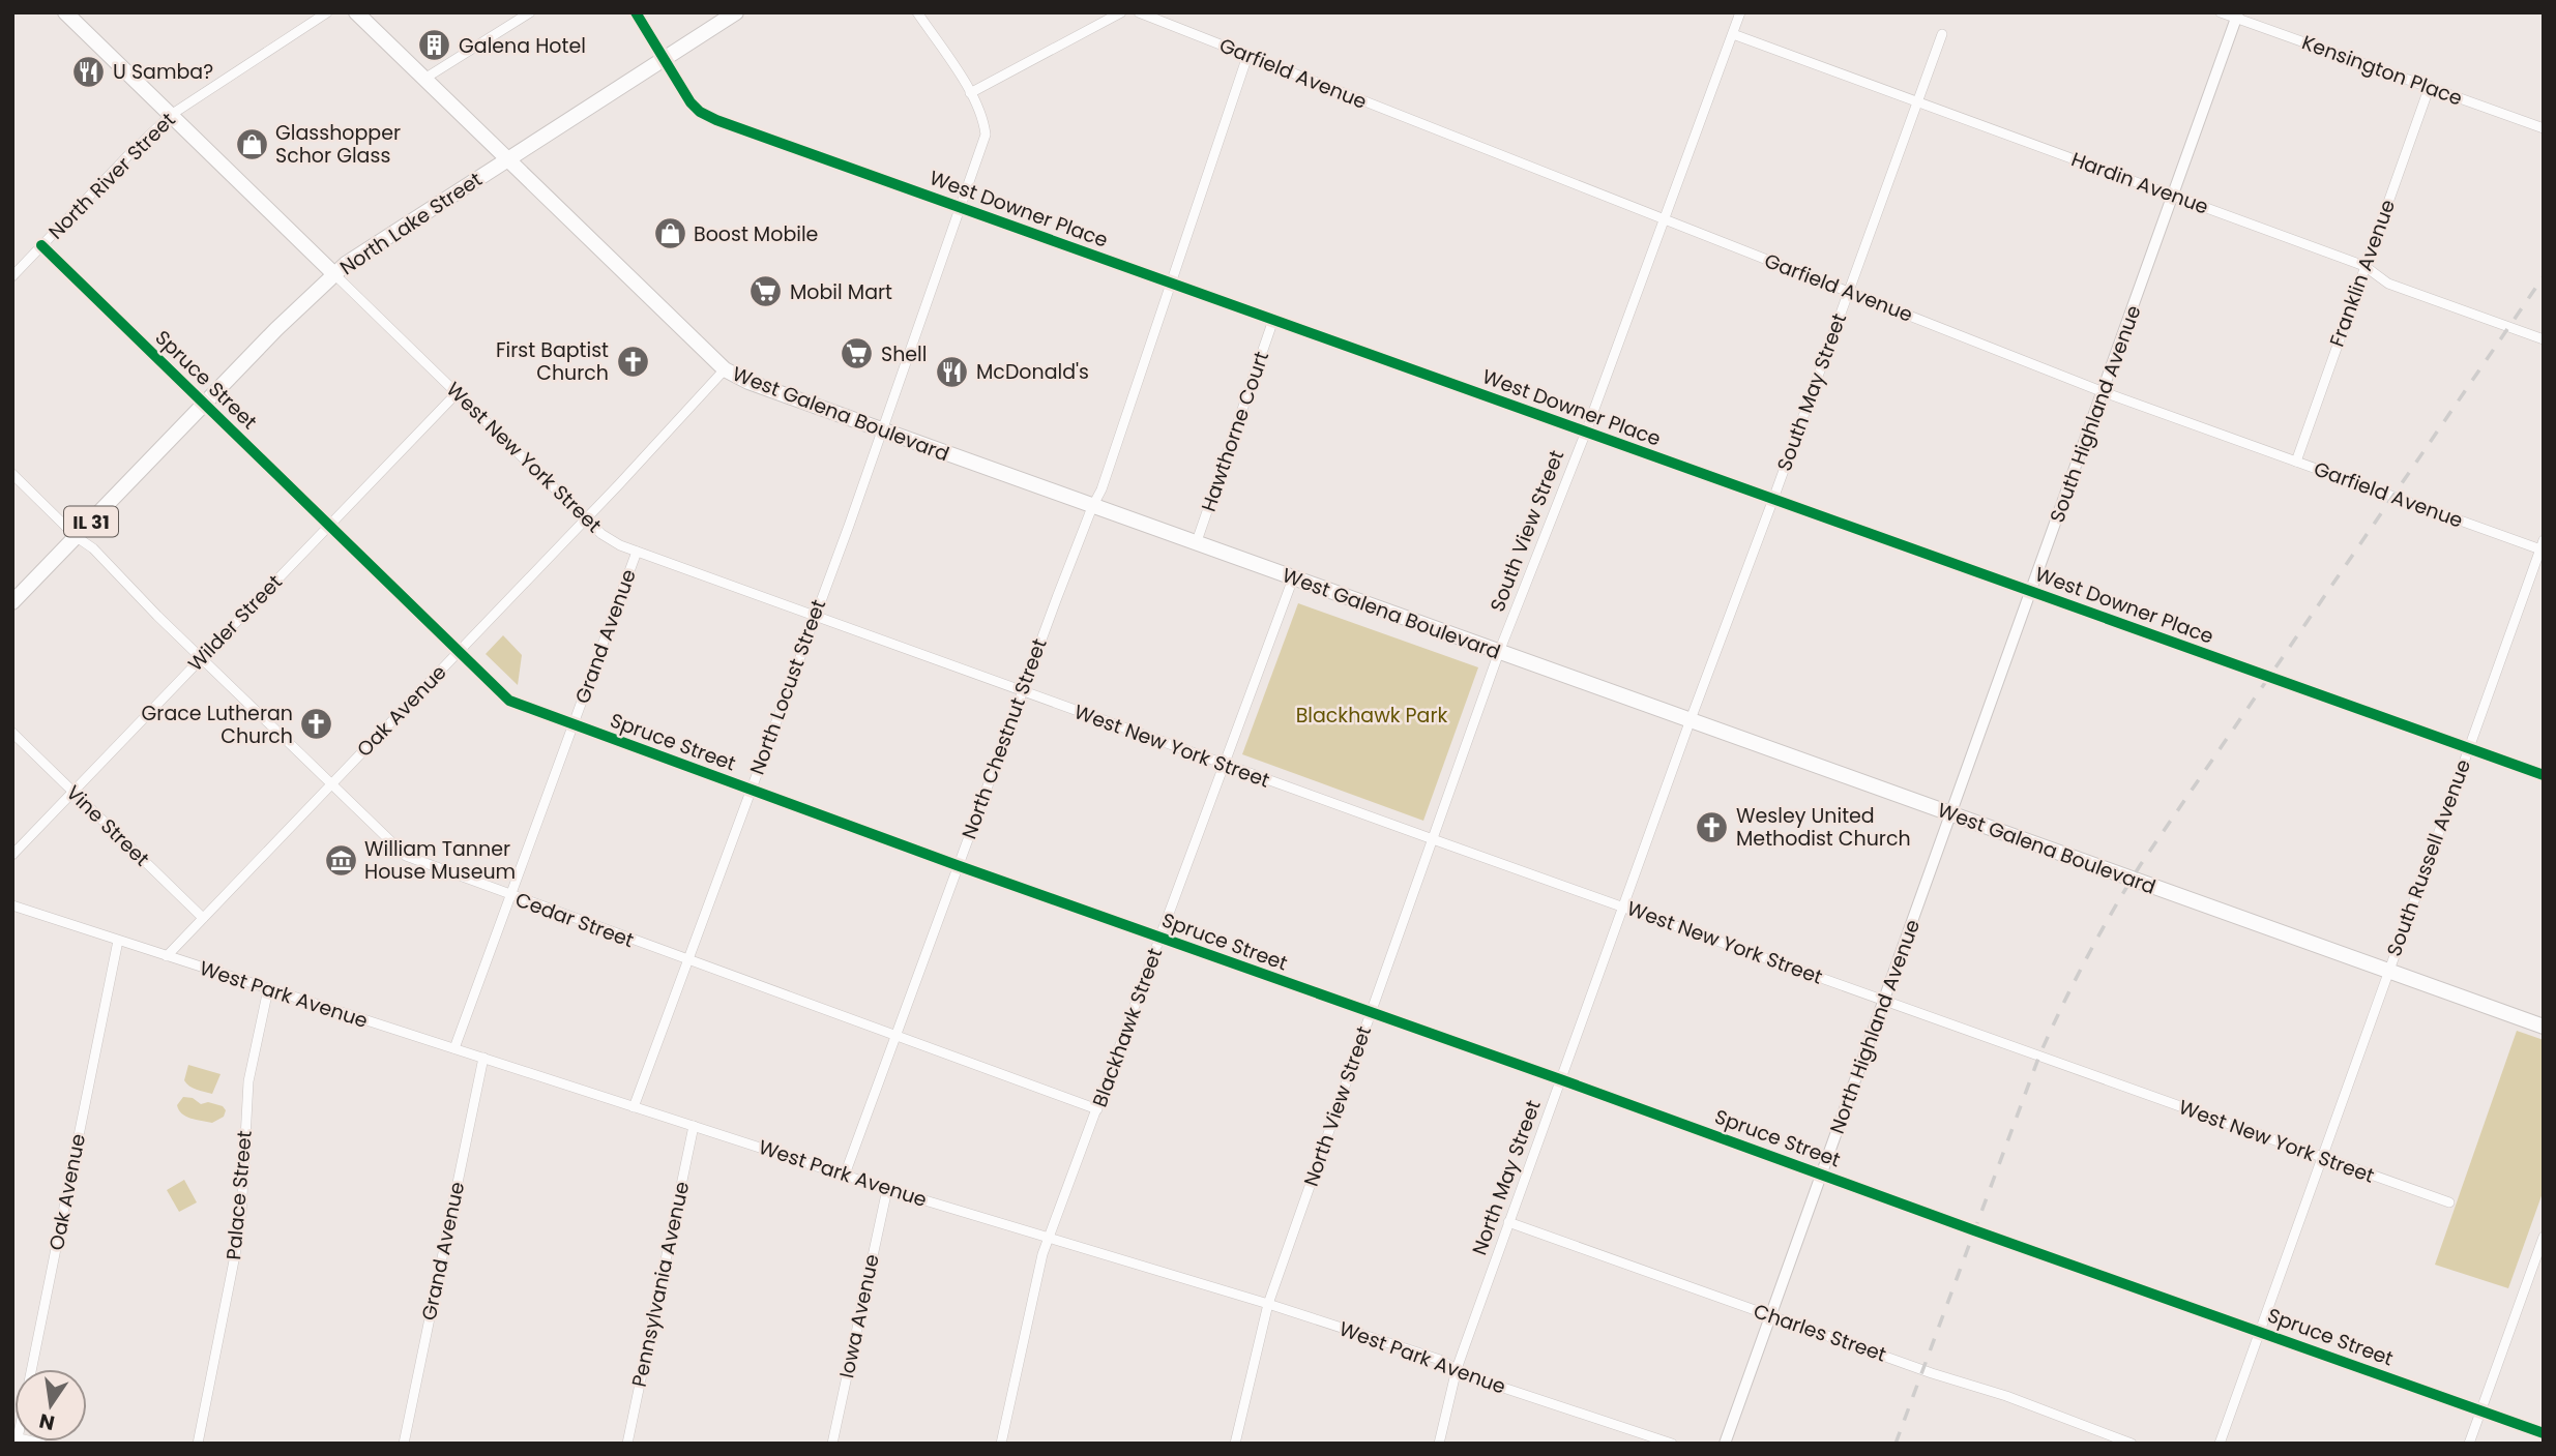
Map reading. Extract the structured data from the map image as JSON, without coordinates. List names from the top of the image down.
{
  "streets": {
    "main road": [
      "North Lake Street",
      "West Galena Boulevard",
      "West New York Street",
      "IL 31"
    ],
    "street": [
      "Kensington Place",
      "Garfield Avenue",
      "North River Street",
      "Hardin Avenue",
      "West Downer Place",
      "Franklin Avenue",
      "Spruce Street",
      "South May Street",
      "South Highland Avenue",
      "Hawthorne Court",
      "South View Street",
      "Wilder Street",
      "Grand Avenue",
      "North Locust Street",
      "Oak Avenue",
      "North Chestnut Street",
      "Vine Street",
      "South Russell Avenue",
      "Cedar Street",
      "West Park Avenue",
      "North Highland Avenue",
      "Blackhawk Street",
      "North View Street",
      "North May Street",
      "Palace Street",
      "Pennsylvania Avenue",
      "Iowa Avenue",
      "Charles Street"
    ]
  },
  "crossings": [
    ["Kensington Place", "Franklin Avenue"],
    ["Kensington Place", "South Highland Avenue"],
    ["Garfield Avenue", "Franklin Avenue"],
    ["Garfield Avenue", "South May Street"],
    ["Garfield Avenue", "South Highland Avenue"],
    ["Garfield Avenue", "South View Street"],
    ["Garfield Avenue", "North Chestnut Street"],
    ["Garfield Avenue", "South Russell Avenue"],
    ["North River Street", "Spruce Street"],
    ["North River Street", "West New York Street"],
    ["Hardin Avenue", "Franklin Avenue"],
    ["Hardin Avenue", "South May Street"],
    ["Hardin Avenue", "South Highland Avenue"],
    ["Hardin Avenue", "South View Street"],
    ["West Downer Place", "South May Street"],
    ["West Downer Place", "South Highland Avenue"],
    ["West Downer Place", "Hawthorne Court"],
    ["West Downer Place", "IL 31"],
    ["West Downer Place", "South View Street"],
    ["West Downer Place", "North Locust Street"],
    ["West Downer Place", "North Chestnut Street"],
    ["West Downer Place", "South Russell Avenue"],
    ["North Lake Street", "Spruce Street"],
    ["North Lake Street", "West Galena Boulevard"],
    ["North Lake Street", "West New York Street"],
    ["North Lake Street", "IL 31"],
    ["North Lake Street", "Cedar Street"],
    ["Spruce Street", "Wilder Street"],
    ["Spruce Street", "Grand Avenue"],
    ["Spruce Street", "North Locust Street"],
    ["Spruce Street", "Oak Avenue"],
    ["Spruce Street", "North Chestnut Street"],
    ["Spruce Street", "South Russell Avenue"],
    ["Spruce Street", "North Highland Avenue"],
    ["Spruce Street", "Blackhawk Street"],
    ["Spruce Street", "North View Street"],
    ["Spruce Street", "North May Street"],
    ["South May Street", "West Galena Boulevard"],
    ["South May Street", "North May Street"],
    ["West Galena Boulevard", "South Highland Avenue"],
    ["West Galena Boulevard", "Hawthorne Court"],
    ["West Galena Boulevard", "IL 31"],
    ["West Galena Boulevard", "South View Street"],
    ["West Galena Boulevard", "North Locust Street"],
    ["West Galena Boulevard", "Oak Avenue"],
    ["West Galena Boulevard", "North Chestnut Street"],
    ["West Galena Boulevard", "South Russell Avenue"],
    ["West Galena Boulevard", "North Highland Avenue"],
    ["West Galena Boulevard", "Blackhawk Street"],
    ["West Galena Boulevard", "North View Street"],
    ["West Galena Boulevard", "North May Street"],
    ["South Highland Avenue", "North Highland Avenue"],
    ["West New York Street", "Wilder Street"],
    ["West New York Street", "Grand Avenue"],
    ["West New York Street", "North Locust Street"],
    ["West New York Street", "Oak Avenue"],
    ["West New York Street", "North Chestnut Street"],
    ["West New York Street", "South Russell Avenue"],
    ["West New York Street", "North Highland Avenue"],
    ["West New York Street", "Blackhawk Street"],
    ["West New York Street", "North View Street"],
    ["West New York Street", "North May Street"],
    ["South View Street", "North View Street"],
    ["Wilder Street", "Vine Street"],
    ["Wilder Street", "Cedar Street"],
    ["Grand Avenue", "Cedar Street"],
    ["Grand Avenue", "West Park Avenue"],
    ["North Locust Street", "Cedar Street"],
    ["North Locust Street", "West Park Avenue"],
    ["Oak Avenue", "Vine Street"],
    ["Oak Avenue", "Cedar Street"],
    ["Oak Avenue", "West Park Avenue"],
    ["North Chestnut Street", "Cedar Street"],
    ["North Chestnut Street", "West Park Avenue"],
    ["Cedar Street", "Blackhawk Street"],
    ["West Park Avenue", "Blackhawk Street"],
    ["West Park Avenue", "North View Street"],
    ["West Park Avenue", "North May Street"],
    ["West Park Avenue", "Palace Street"],
    ["West Park Avenue", "Pennsylvania Avenue"],
    ["West Park Avenue", "Iowa Avenue"],
    ["North Highland Avenue", "Charles Street"],
    ["North May Street", "Charles Street"]
  ],
  "parks": ["Blackhawk Park"],
  "places": {
    "building": ["Galena Hotel"],
    "restaurant": ["U Samba?", "McDonald's"],
    "shop": ["Glasshopper Schor Glass", "Boost Mobile"],
    "supermarket": ["Mobil Mart", "Shell"],
    "church": ["First Baptist Church", "Grace Lutheran Church", "Wesley United Methodist Church"],
    "museum": ["William Tanner House Museum"]
  },
  "north": "bottom"
}
